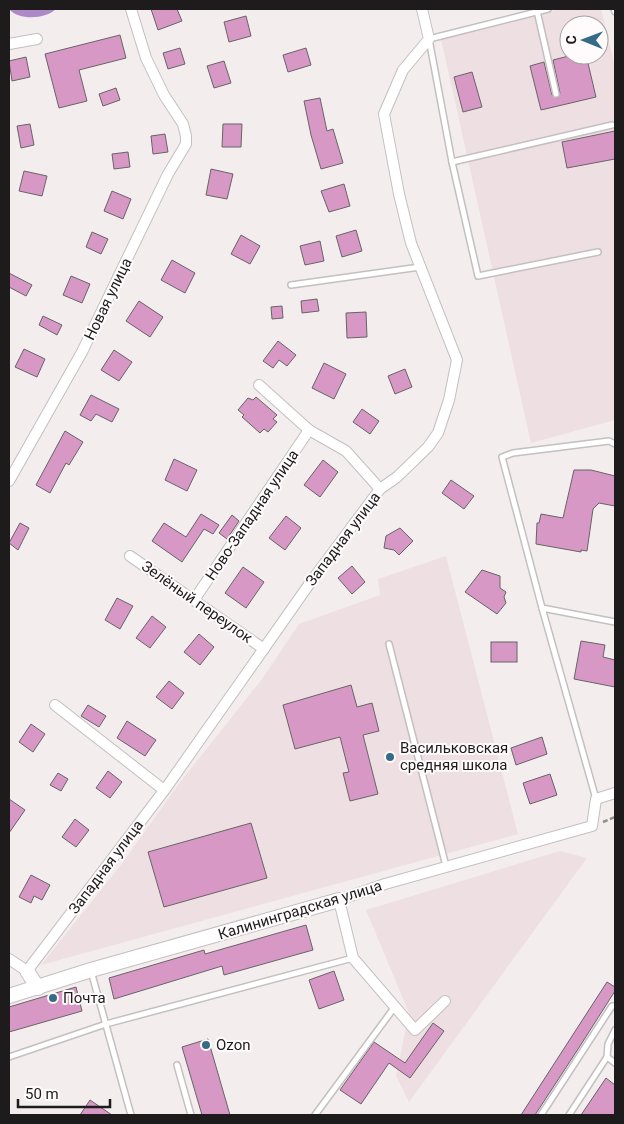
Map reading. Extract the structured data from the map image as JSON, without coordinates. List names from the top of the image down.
{
  "streets": {
    "street": [
      "Новая улица",
      "Ново-Западная улица",
      "Западная улица",
      "Зелёный переулок",
      "Калининградская улица"
    ]
  },
  "crossings": [
    ["Ново-Западная улица", "Зелёный переулок"],
    ["Западная улица", "Зелёный переулок"]
  ],
  "places": ["Васильковская средняя школа", "Почта", "Ozon"],
  "scale_bar": "50 m",
  "north": "left"
}
